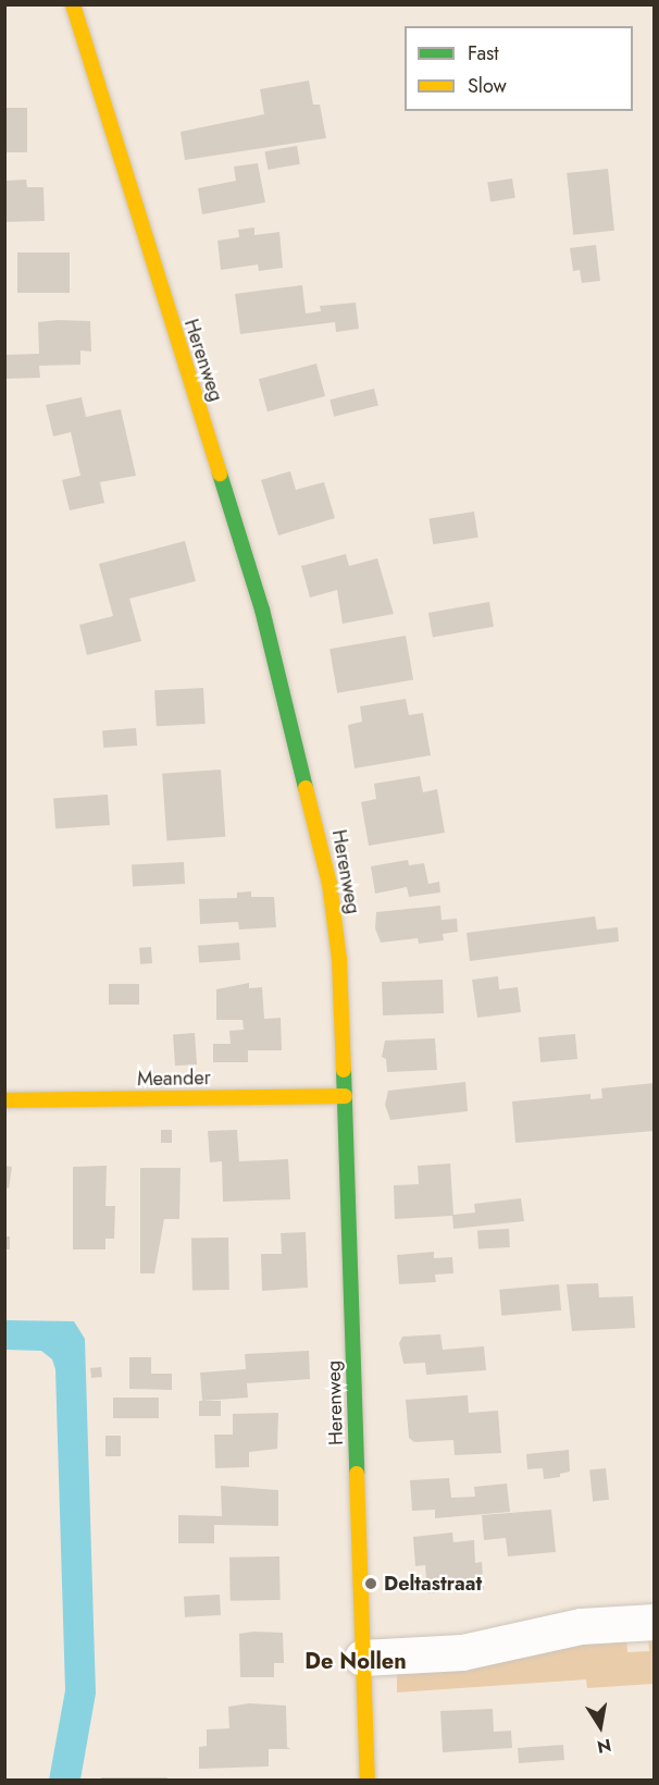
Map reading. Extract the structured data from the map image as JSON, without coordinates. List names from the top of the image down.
{
  "streets": {
    "street": ["Herenweg", "Meander"]
  },
  "crossings": [
    ["Herenweg", "Meander"]
  ],
  "districts": ["De Nollen"],
  "places": ["Deltastraat"],
  "legend": ["Fast", "Slow"],
  "north": "bottom"
}
